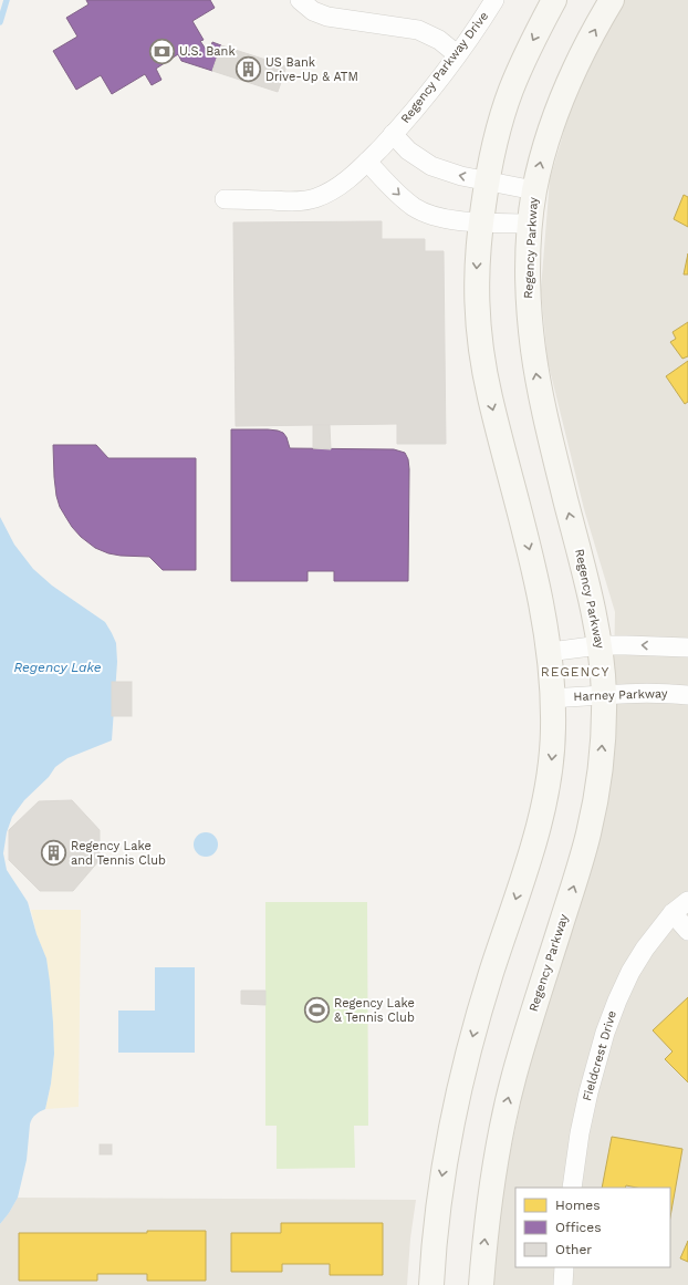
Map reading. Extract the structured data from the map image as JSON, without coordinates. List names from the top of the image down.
{
  "streets": {
    "main road": ["Regency Parkway"],
    "street": ["Regency Parkway Drive", "Harney Parkway", "Fieldcrest Drive"]
  },
  "crossings": [
    ["Regency Parkway Drive", "Regency Parkway"],
    ["Regency Parkway", "Harney Parkway"]
  ],
  "districts": ["REGENCY"],
  "water": ["Regency Lake"],
  "places": {
    "bank": ["U.S. Bank"],
    "building": ["US Bank Drive-Up & ATM", "Regency Lake and Tennis Club"],
    "sports": ["Regency Lake & Tennis Club"]
  },
  "legend": ["Homes", "Offices", "Other"]
}
